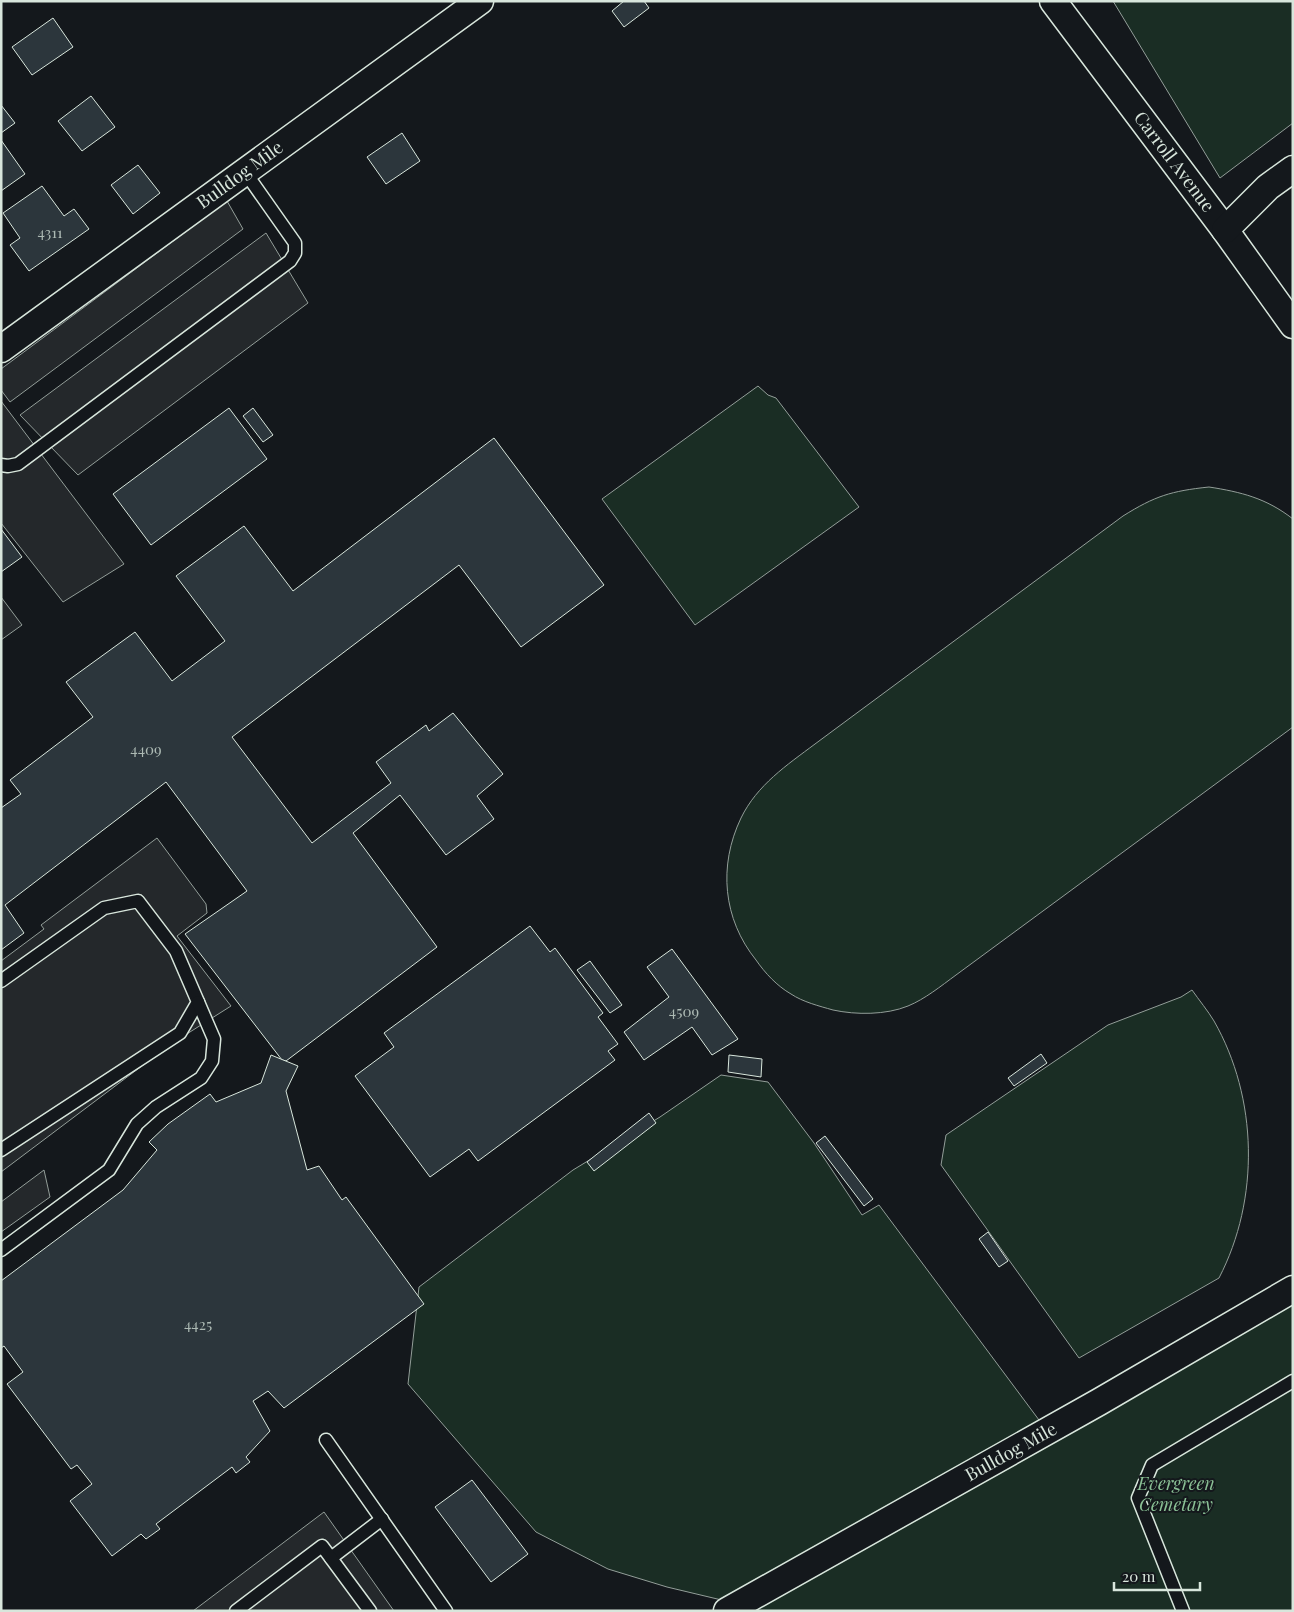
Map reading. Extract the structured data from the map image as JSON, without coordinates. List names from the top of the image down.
{
  "streets": {
    "street": ["Carroll Avenue", "Bulldog Mile"]
  },
  "parks": ["Evergreen Cemetary"],
  "house_numbers": [
    "4311",
    "4409",
    "4509",
    "4425"
  ],
  "scale_bar": "20 m"
}
